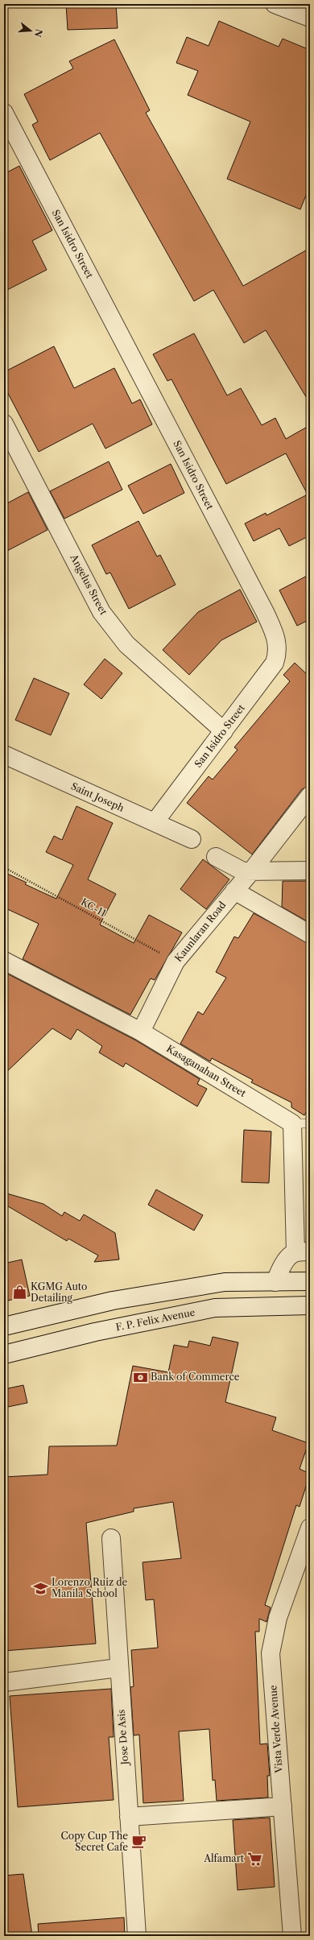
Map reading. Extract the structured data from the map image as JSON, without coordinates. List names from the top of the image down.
{
  "streets": {
    "street": [
      "San Isidro Street",
      "Angelus Street",
      "Saint Joseph",
      "Kaunlaran Road",
      "Kasaganahan Street",
      "F. P. Felix Avenue",
      "Vista Verde Avenue",
      "Jose De Asis"
    ],
    "path": ["KC-11"]
  },
  "crossings": [
    ["San Isidro Street", "Angelus Street"],
    ["San Isidro Street", "Saint Joseph"],
    ["KC-11", "Kaunlaran Road"],
    ["Kaunlaran Road", "Kasaganahan Street"]
  ],
  "places": {
    "shop": ["KGMG Auto Detailing"],
    "bank": ["Bank of Commerce"],
    "school or university": ["Lorenzo Ruiz de Manila School"],
    "cafe": ["Copy Cup The Secret Cafe"],
    "supermarket": ["Alfamart"]
  },
  "north": "right"
}
